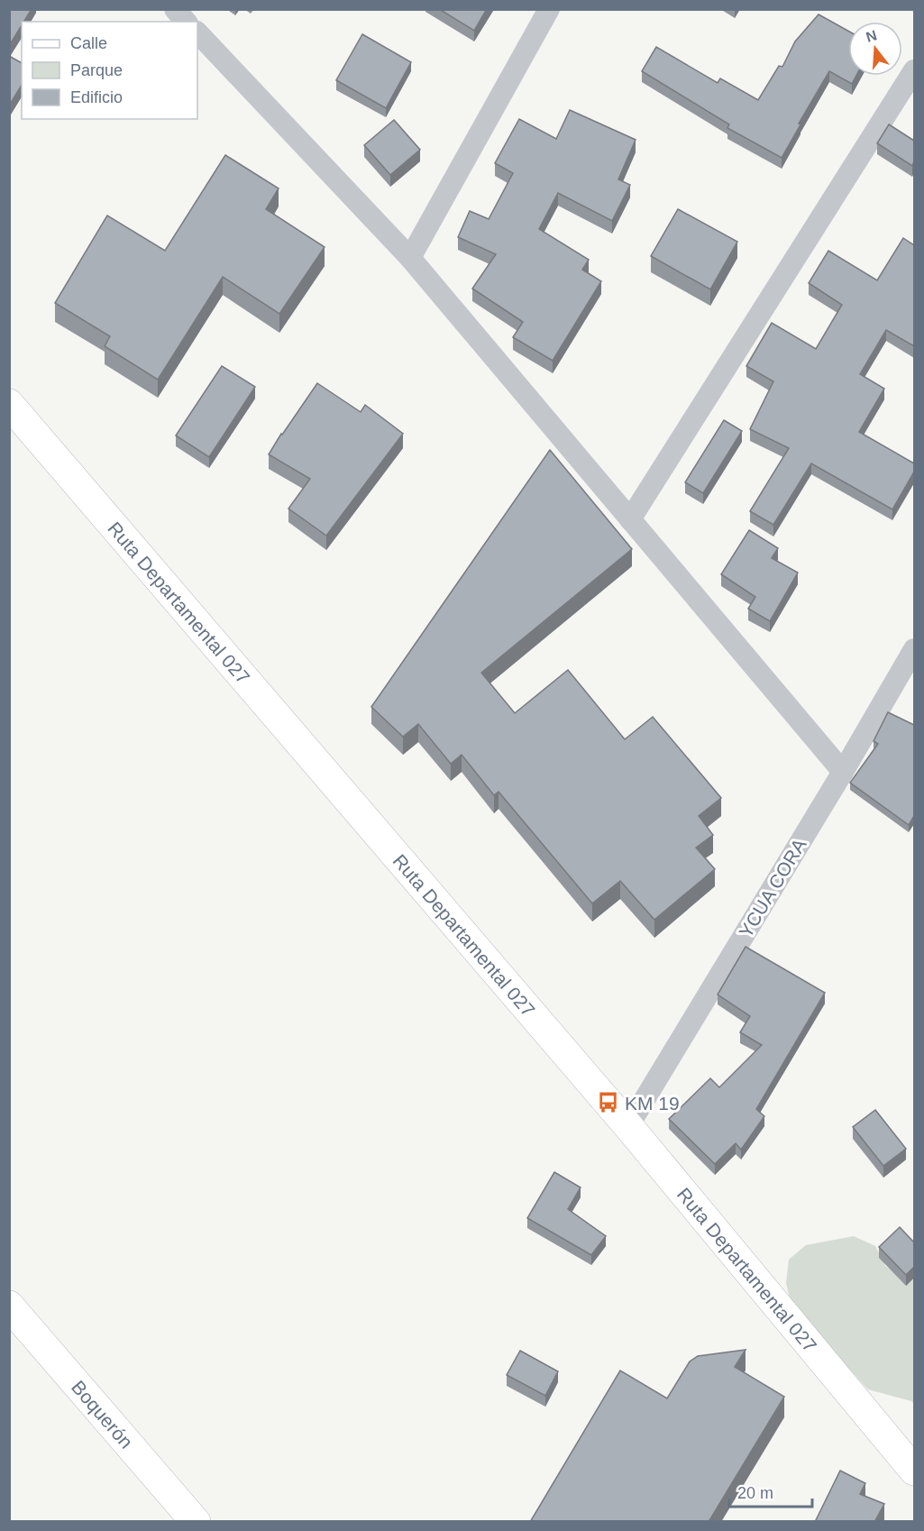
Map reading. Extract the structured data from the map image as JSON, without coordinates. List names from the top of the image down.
{
  "streets": {
    "main road": ["Ruta Departamental 027", "Boquerón"],
    "street": ["YCUA CORA"]
  },
  "crossings": [
    ["Ruta Departamental 027", "YCUA CORA"]
  ],
  "places": {
    "bus stop": ["KM 19"]
  },
  "legend": ["Calle", "Parque", "Edificio"],
  "scale_bar": "20 m",
  "north": "top"
}
